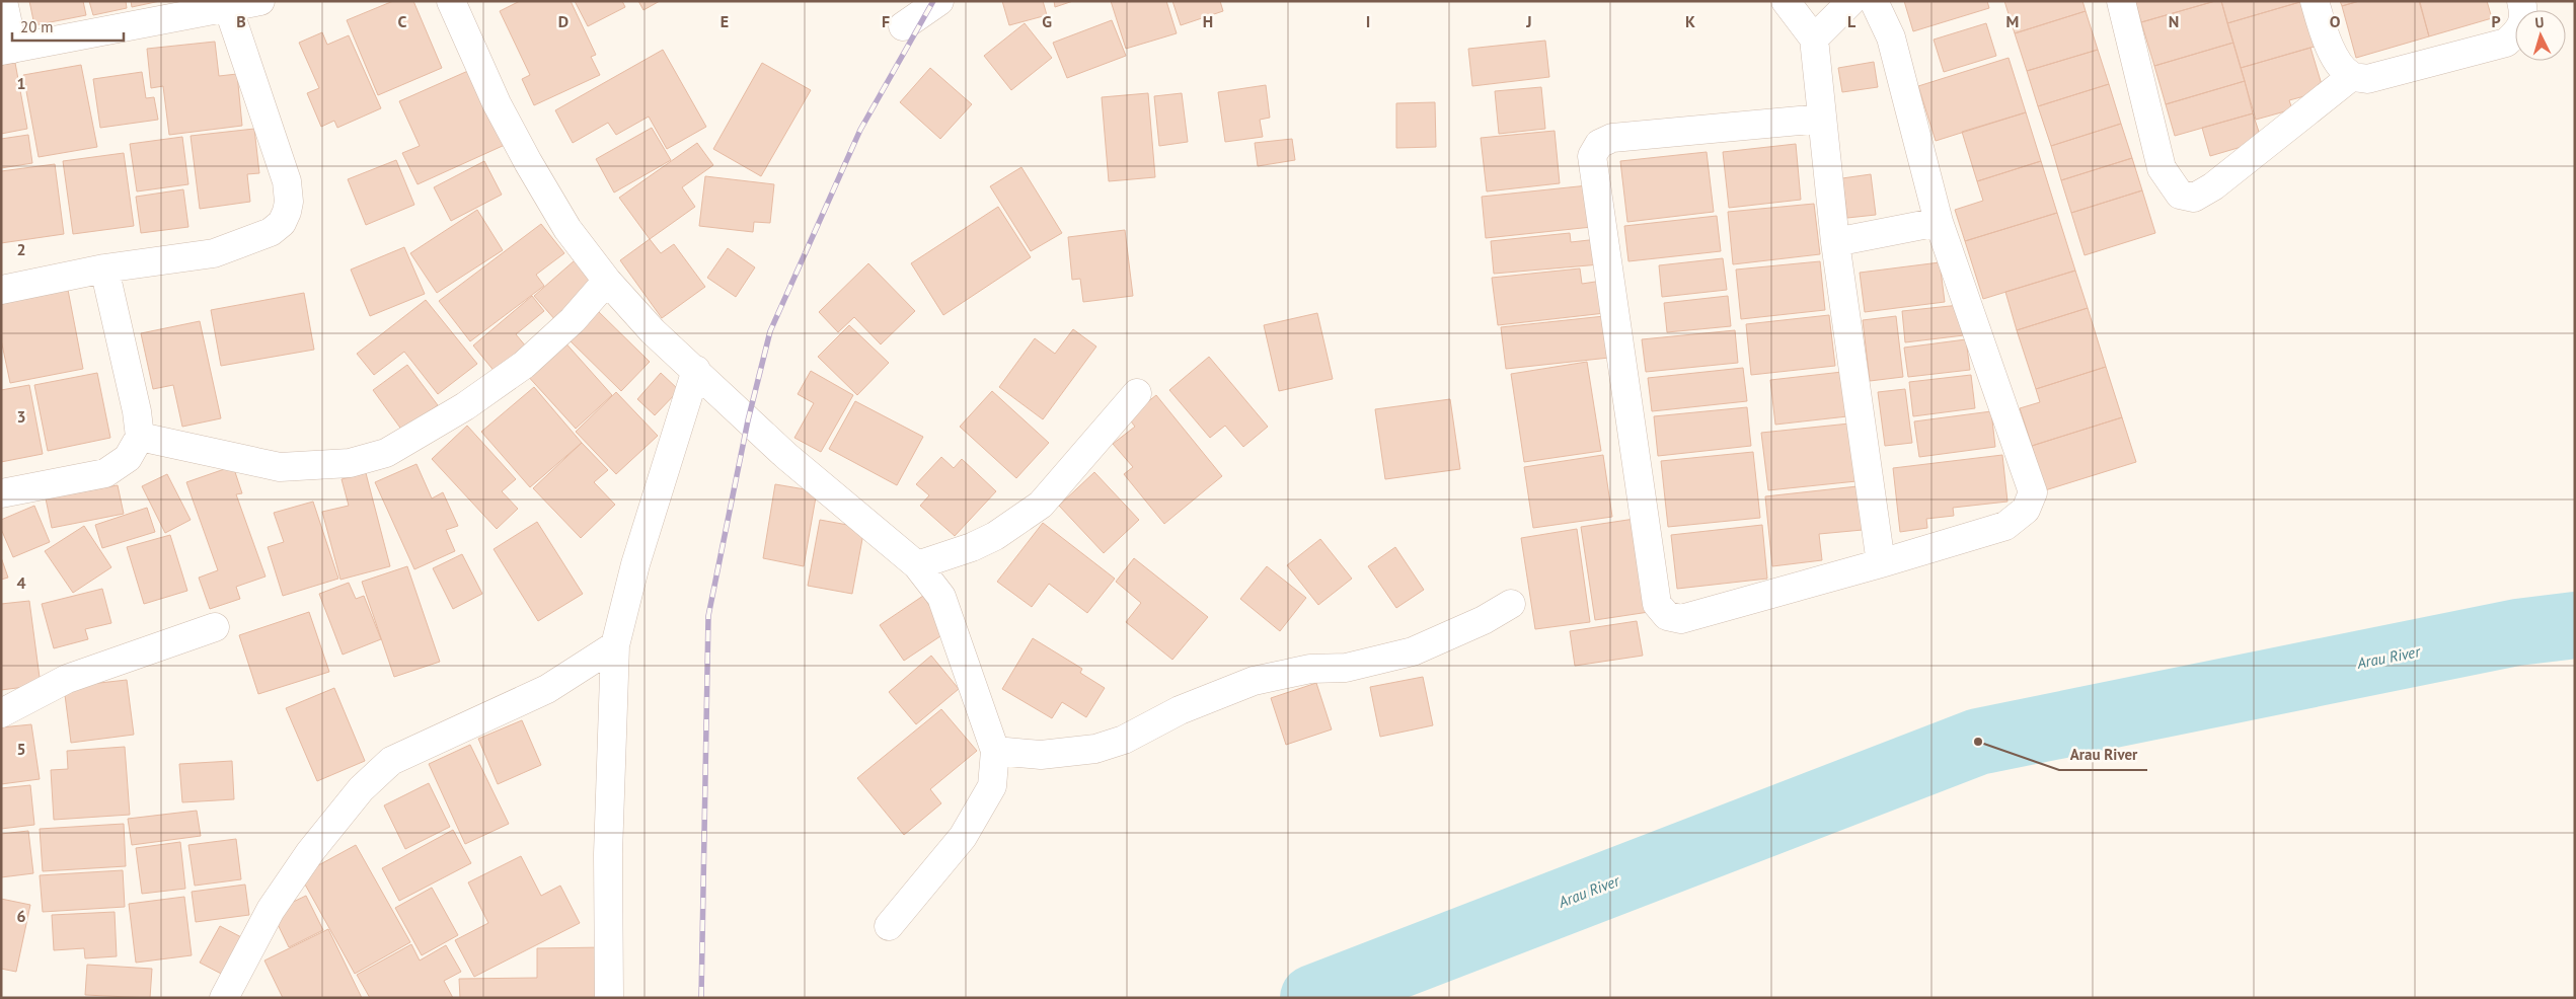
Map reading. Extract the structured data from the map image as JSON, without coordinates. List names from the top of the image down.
{
  "water": ["Arau River"],
  "places": ["Arau River"],
  "scale_bar": "20 m",
  "north": "top",
  "grid": {
    "columns": [
      "B",
      "C",
      "D",
      "E",
      "F",
      "G",
      "H",
      "I",
      "J",
      "K",
      "L",
      "M",
      "N",
      "O",
      "P"
    ],
    "rows": [
      "1",
      "2",
      "3",
      "4",
      "5",
      "6"
    ]
  }
}
